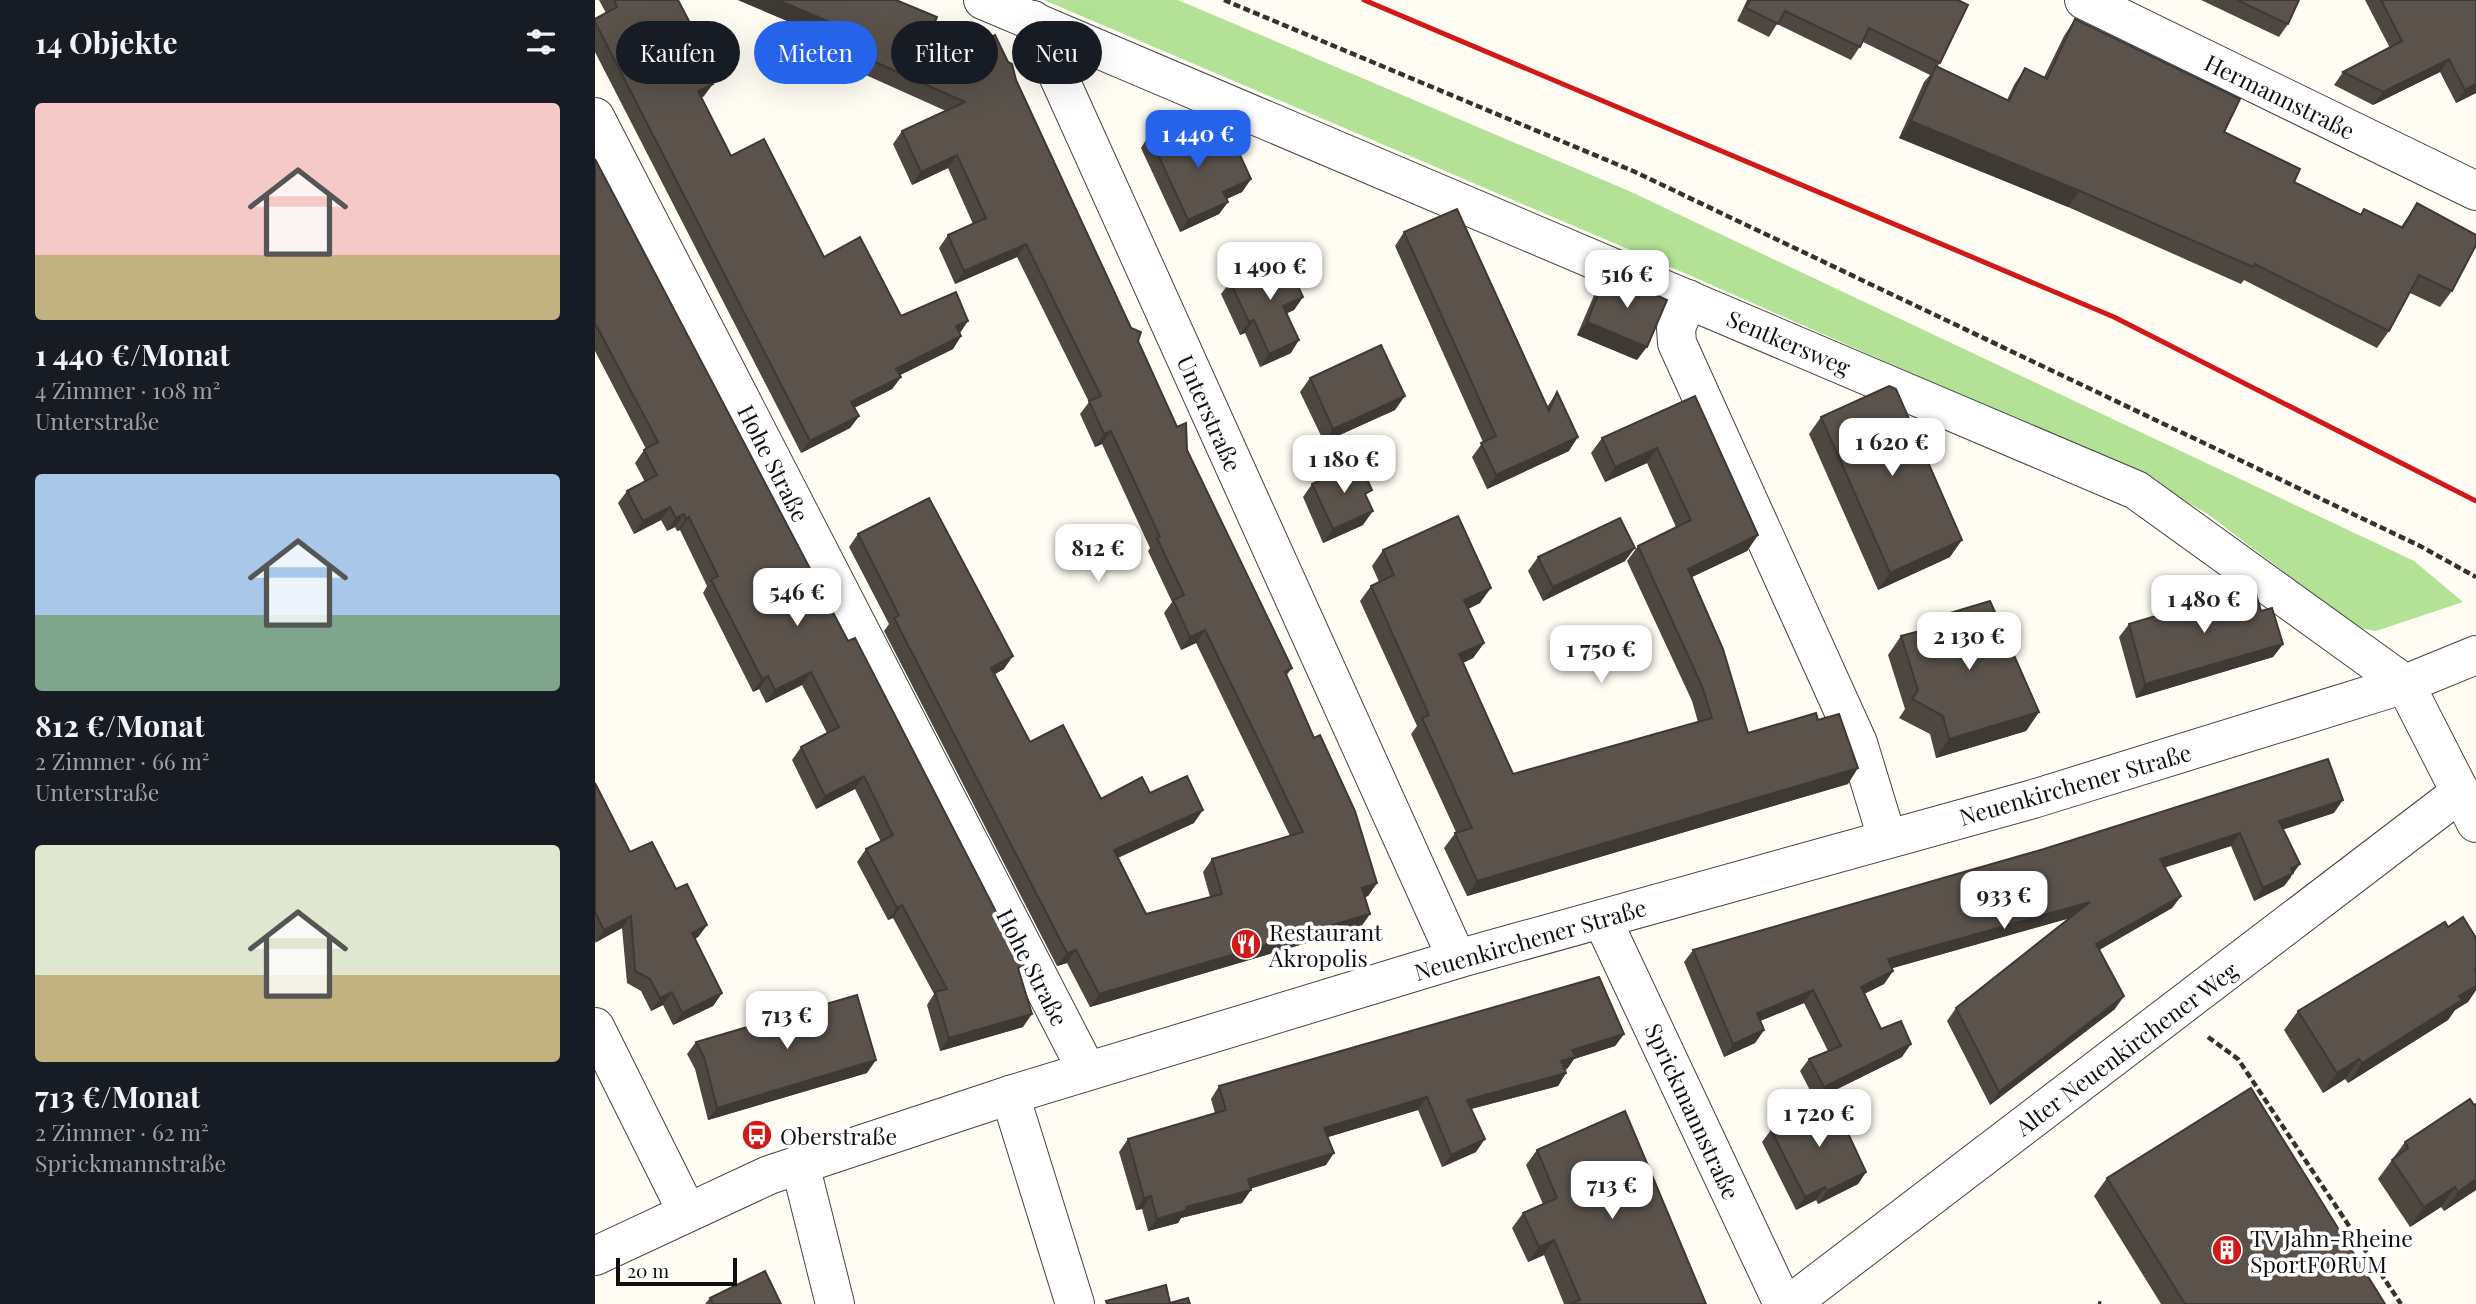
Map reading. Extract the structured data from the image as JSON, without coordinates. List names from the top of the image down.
{
  "streets": {
    "street": [
      "Hermannstraße",
      "Sentkersweg",
      "Unterstraße",
      "Hohe Straße",
      "Neuenkirchener Straße",
      "Alter Neuenkirchener Weg",
      "Sprickmannstraße"
    ]
  },
  "crossings": [
    ["Sentkersweg", "Unterstraße"],
    ["Sentkersweg", "Neuenkirchener Straße"],
    ["Unterstraße", "Neuenkirchener Straße"],
    ["Hohe Straße", "Neuenkirchener Straße"],
    ["Neuenkirchener Straße", "Sprickmannstraße"]
  ],
  "places": {
    "restaurant": ["Restaurant Akropolis"],
    "bus stop": ["Oberstraße"],
    "building": ["TV Jahn-Rheine SportFORUM"]
  },
  "scale_bar": "20 m",
  "page": {
    "heading": "14 Objekte",
    "chip": [
      "Kaufen",
      "Mieten",
      "Filter",
      "Neu"
    ],
    "list": [
      {
        "name": "1 440 €/Monat",
        "note": "4 Zimmer · 108 m² · Unterstraße"
      },
      {
        "name": "812 €/Monat",
        "note": "2 Zimmer · 66 m² · Unterstraße"
      },
      {
        "name": "713 €/Monat",
        "note": "2 Zimmer · 62 m² · Sprickmannstraße"
      }
    ],
    "price": [
      "1 440 €",
      "1 490 €",
      "516 €",
      "1 620 €",
      "1 180 €",
      "812 €",
      "546 €",
      "1 480 €",
      "2 130 €",
      "1 750 €",
      "933 €",
      "713 €",
      "1 720 €",
      "713 €"
    ],
    "scale": "20 m"
  }
}
